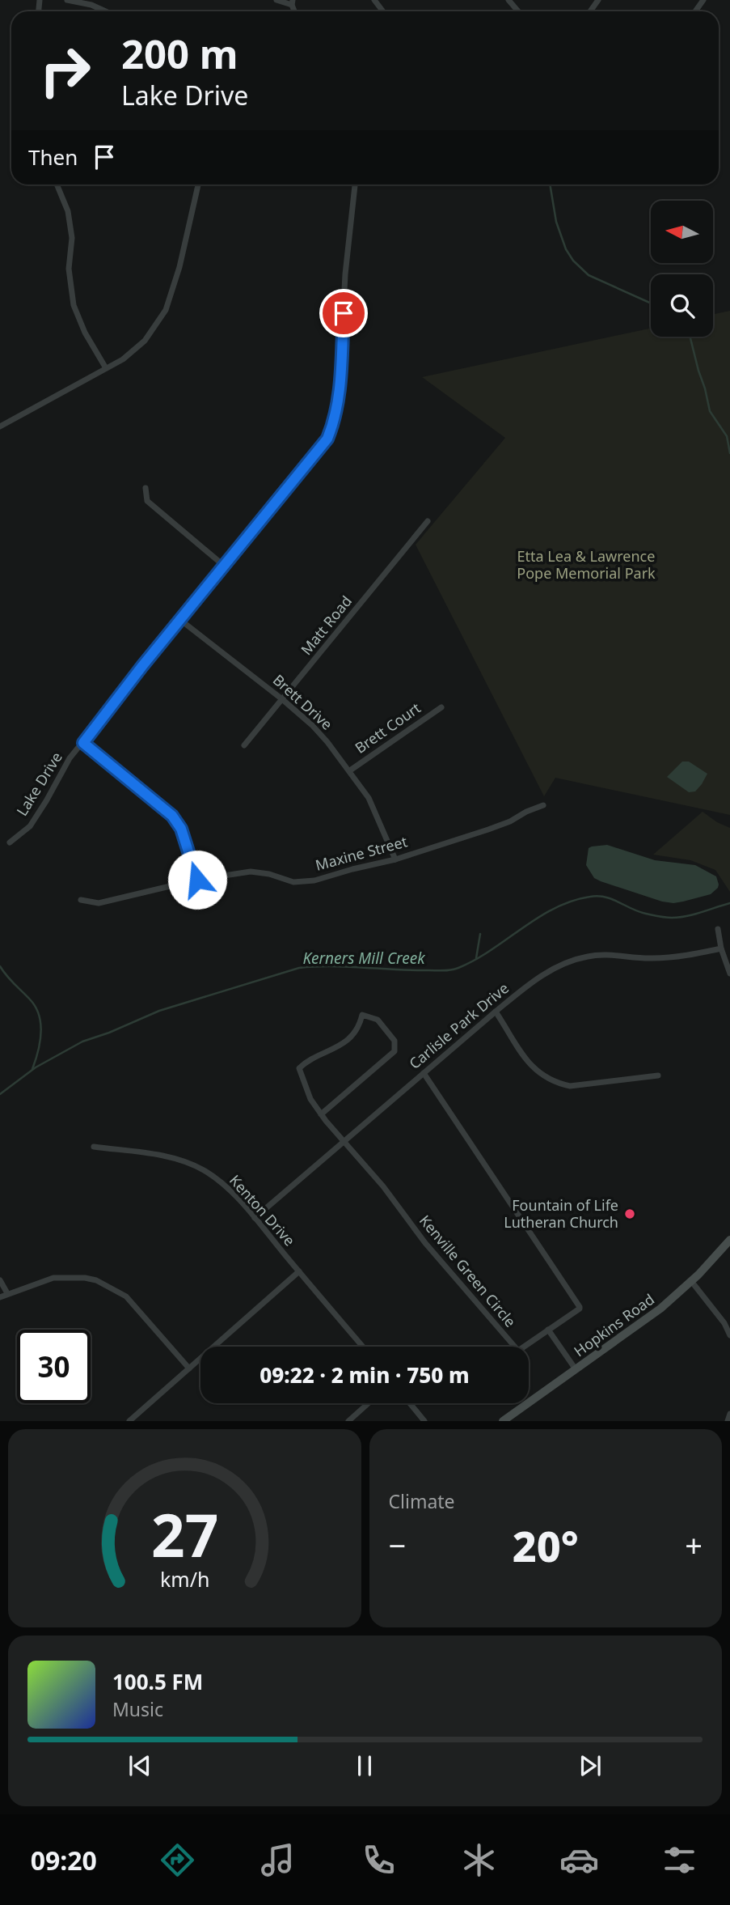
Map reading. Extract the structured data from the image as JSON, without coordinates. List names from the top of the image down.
{
  "streets": {
    "main road": ["Hopkins Road"],
    "street": [
      "Matt Road",
      "Brett Drive",
      "Brett Court",
      "Lake Drive",
      "Maxine Street",
      "Carlisle Park Drive",
      "Kenton Drive",
      "Kenville Green Circle"
    ]
  },
  "crossings": [
    ["Matt Road", "Brett Drive"],
    ["Brett Drive", "Brett Court"],
    ["Brett Drive", "Lake Drive"],
    ["Brett Drive", "Maxine Street"],
    ["Carlisle Park Drive", "Kenton Drive"],
    ["Carlisle Park Drive", "Kenville Green Circle"]
  ],
  "water": ["Kerners Mill Creek"],
  "parks": ["Etta Lea & Lawrence Pope Memorial Park"],
  "places": ["Fountain of Life Lutheran Church"],
  "north": "left",
  "page": {
    "turn": ["200 m", "Lake Drive"],
    "then": "Then",
    "limit": "30",
    "trip": "09:22 · 2 min · 750 m",
    "tile": "Climate",
    "heat": ["−", "20°", "+"],
    "song": ["100.5 FM", "Music"],
    "tabs": "09:20",
    "gauge": ["27", "km/h"]
  }
}
